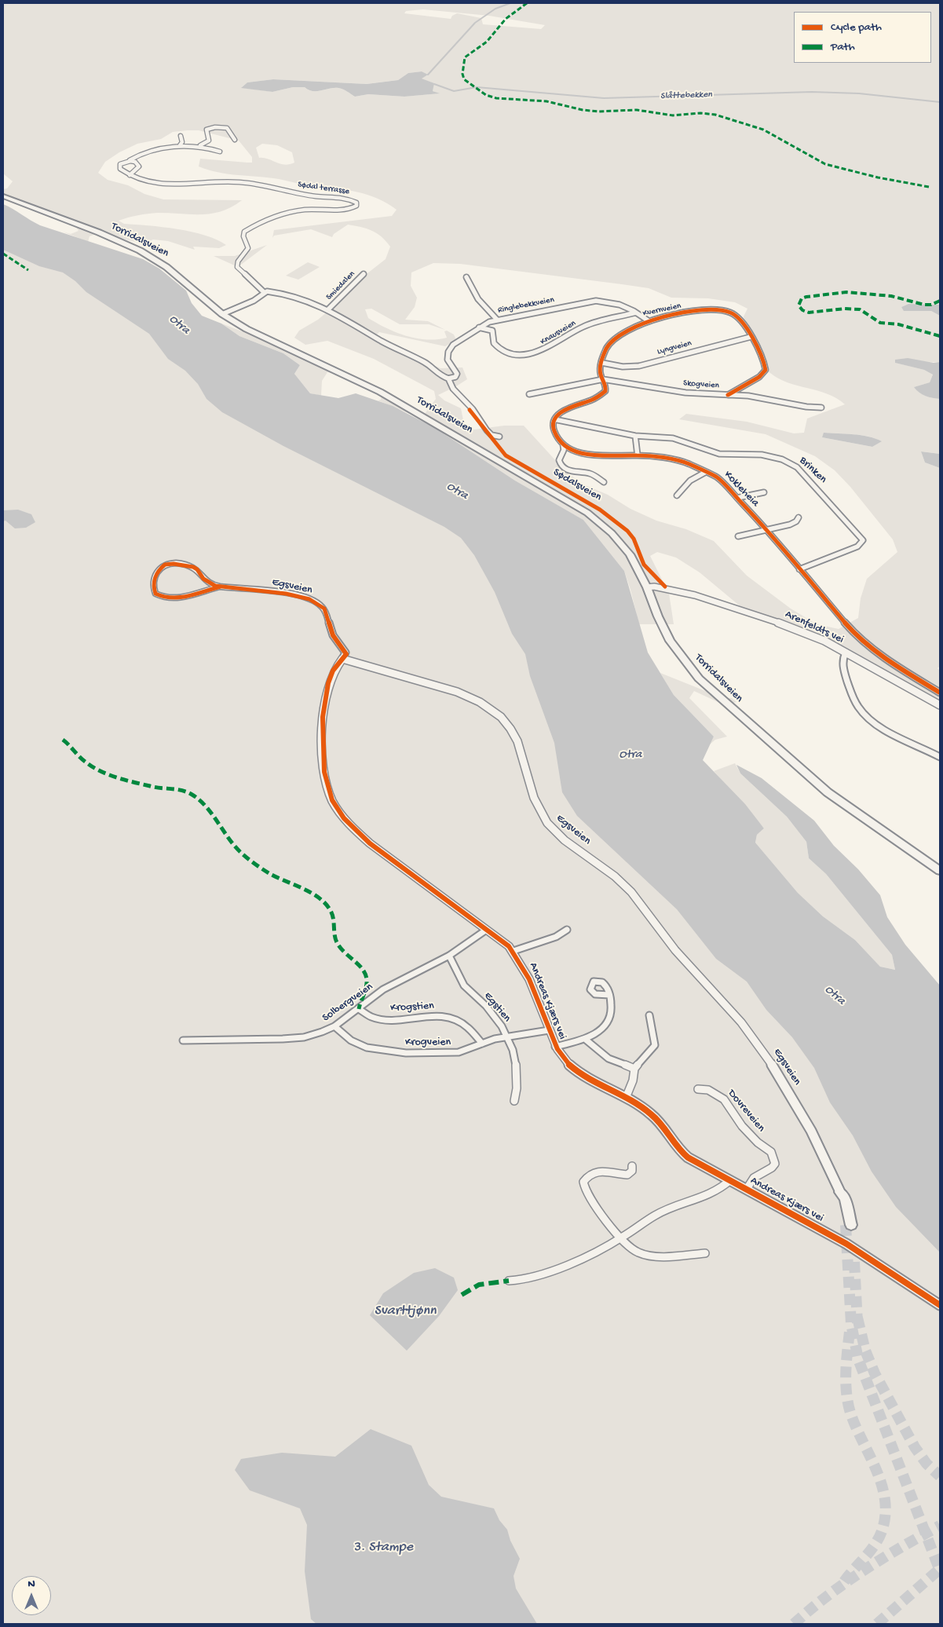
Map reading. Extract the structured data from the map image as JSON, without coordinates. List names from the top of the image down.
{
  "streets": {
    "main road": ["Torridalsveien"],
    "street": [
      "Sødal terrasse",
      "Smiedalen",
      "Ringlebekkveien",
      "Kvernveien",
      "Knausveien",
      "Lyngveien",
      "Skogveien",
      "Brinken",
      "Kokleheia",
      "Egsveien",
      "Arenfeldts vei",
      "Andreas Kjærs vei",
      "Solbergveien",
      "Krogstien",
      "Egstien",
      "Krogveien",
      "Dovreveien"
    ],
    "cycle path": ["Sødalsveien"]
  },
  "crossings": [
    ["Torridalsveien", "Arenfeldts vei"],
    ["Ringlebekkveien", "Kvernveien"],
    ["Ringlebekkveien", "Knausveien"],
    ["Kvernveien", "Lyngveien"],
    ["Kvernveien", "Skogveien"],
    ["Brinken", "Kokleheia"],
    ["Egsveien", "Andreas Kjærs vei"],
    ["Andreas Kjærs vei", "Solbergveien"],
    ["Andreas Kjærs vei", "Krogveien"],
    ["Andreas Kjærs vei", "Dovreveien"],
    ["Solbergveien", "Krogstien"],
    ["Solbergveien", "Egstien"],
    ["Solbergveien", "Krogveien"],
    ["Krogstien", "Krogveien"],
    ["Egstien", "Krogveien"]
  ],
  "water": [
    "Slåttebekken",
    "Otra",
    "Svarttjønn",
    "3. Stampe"
  ],
  "legend": ["Cycle path", "Path"],
  "north": "top"
}
